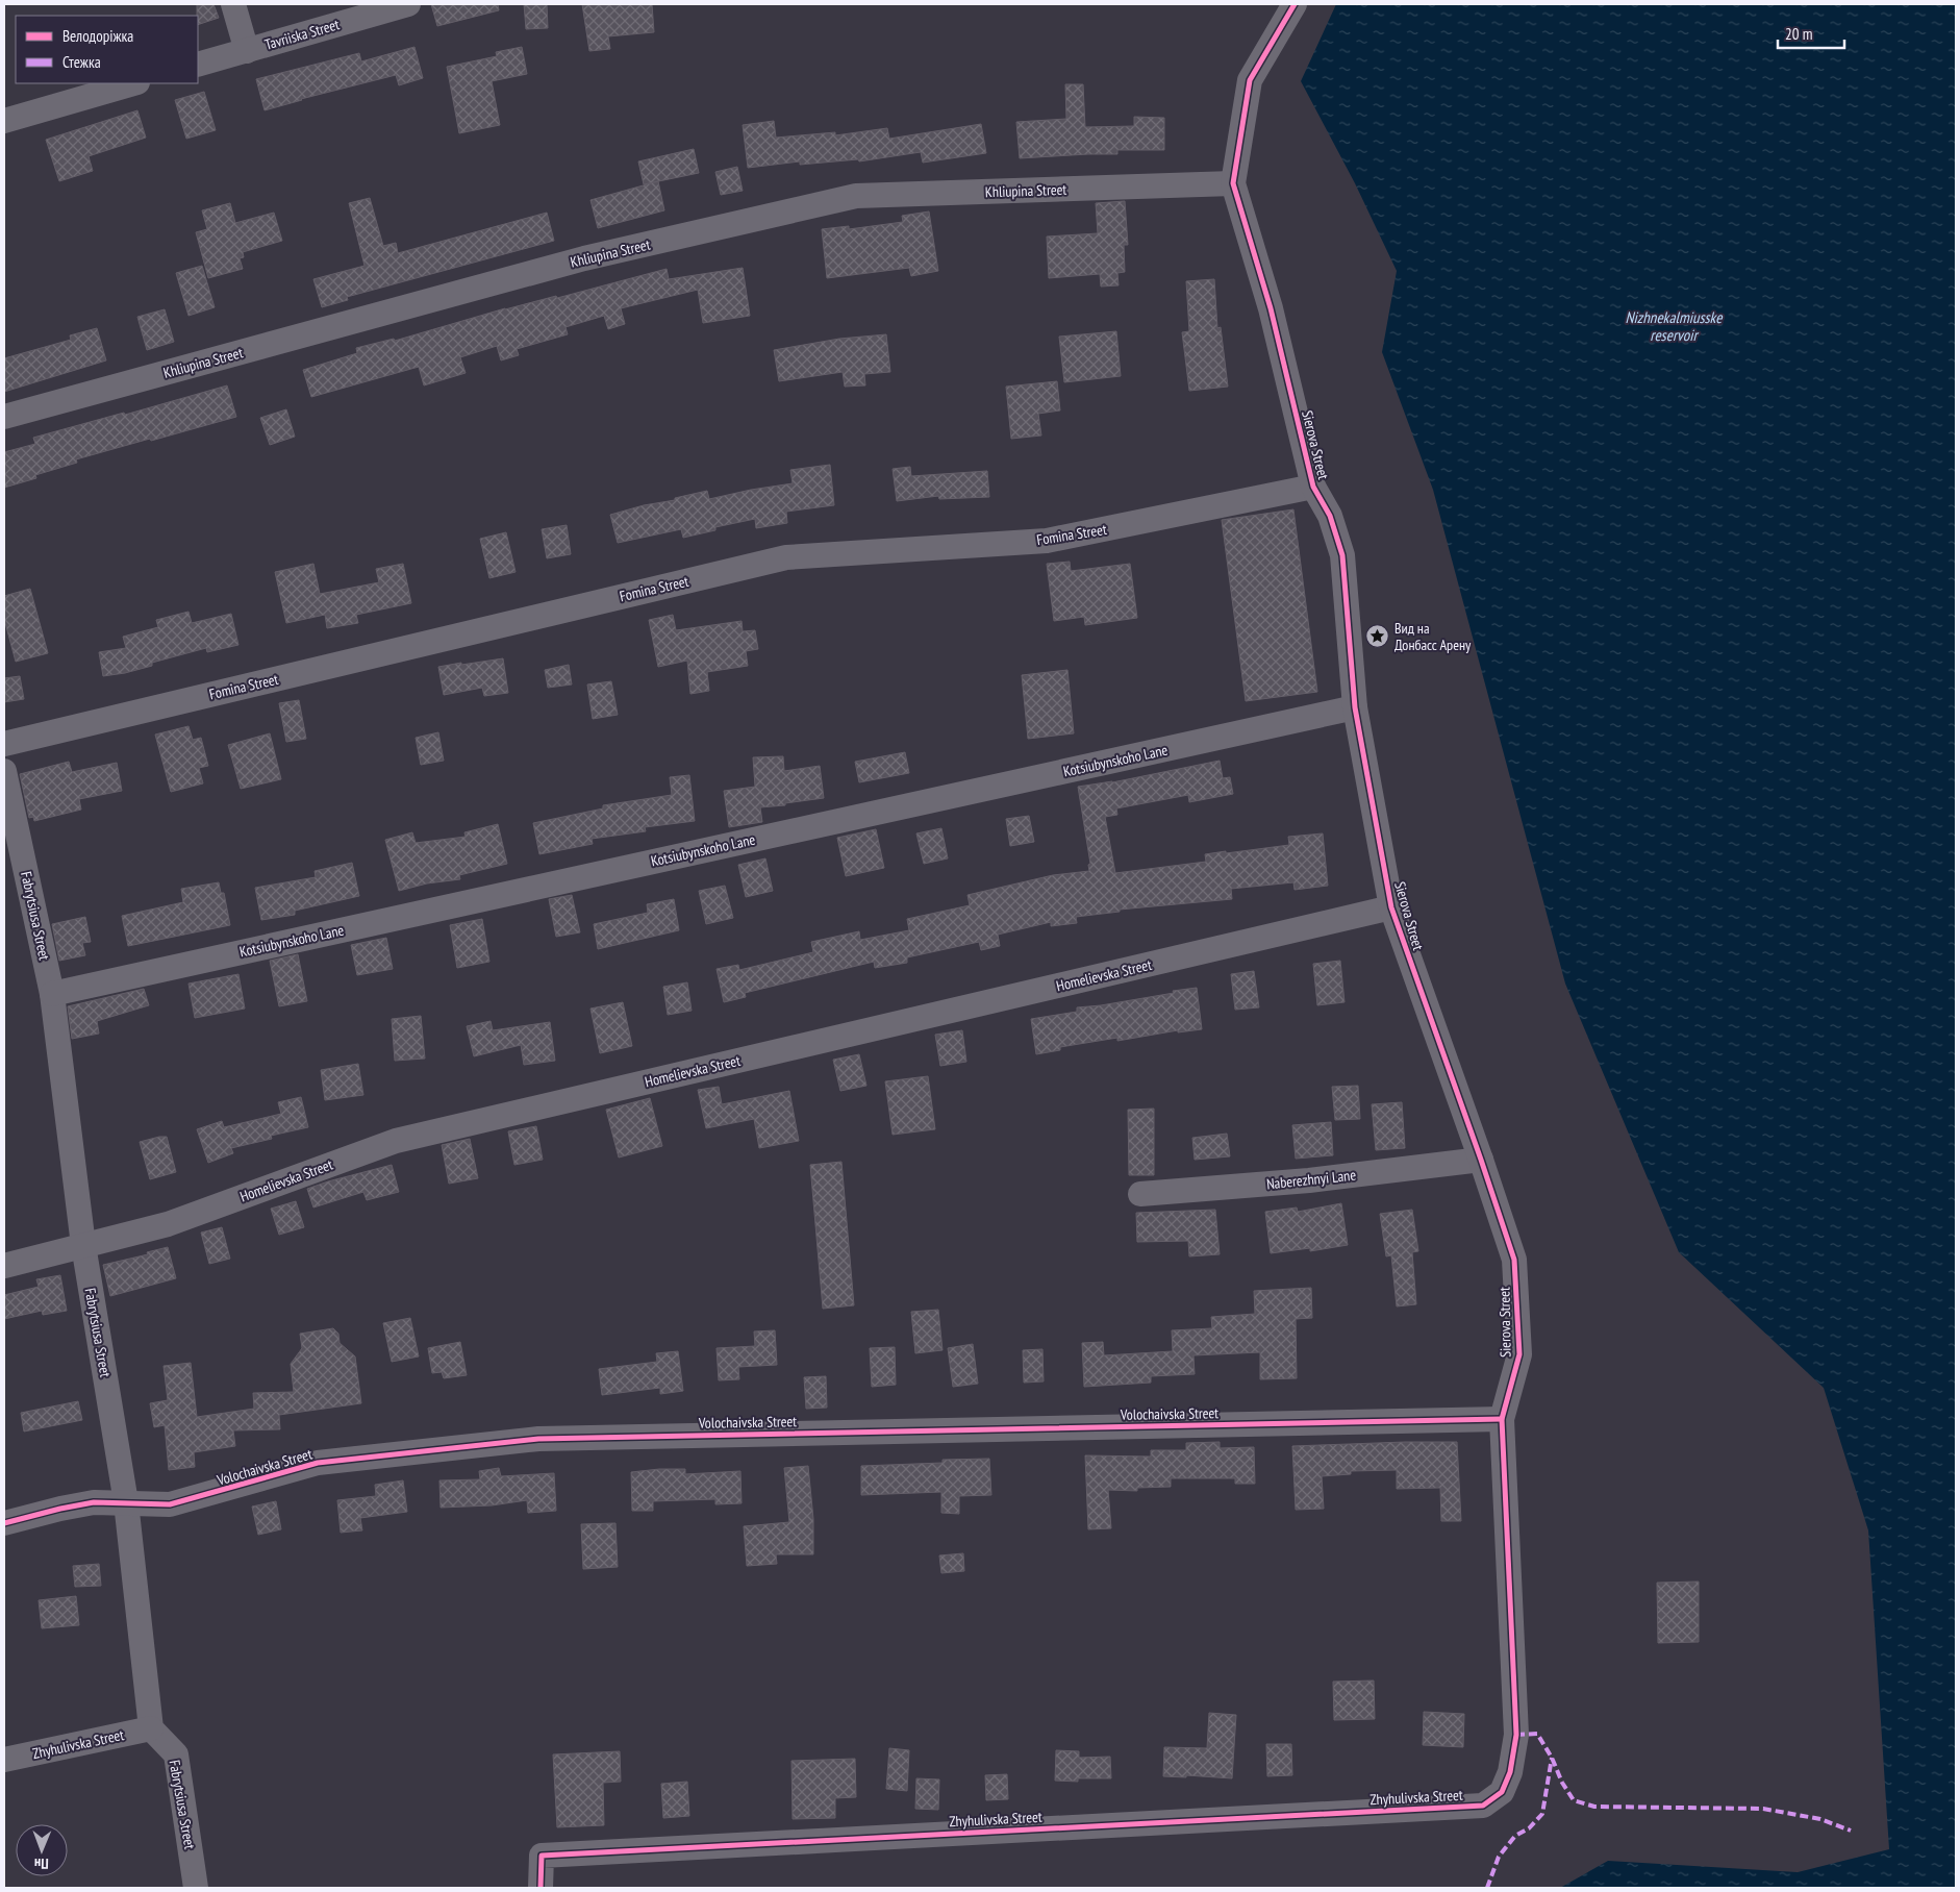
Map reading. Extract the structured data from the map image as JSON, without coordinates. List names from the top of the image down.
{
  "streets": {
    "street": [
      "Tavriiska Street",
      "Khliupina Street",
      "Sierova Street",
      "Fomina Street",
      "Kotsiubynskoho Lane",
      "Fabrytsiusa Street",
      "Homelievska Street",
      "Naberezhnyi Lane",
      "Volochaivska Street",
      "Zhyhulivska Street"
    ]
  },
  "crossings": [
    ["Khliupina Street", "Sierova Street"],
    ["Sierova Street", "Fomina Street"],
    ["Sierova Street", "Kotsiubynskoho Lane"],
    ["Sierova Street", "Homelievska Street"],
    ["Sierova Street", "Naberezhnyi Lane"],
    ["Sierova Street", "Volochaivska Street"],
    ["Sierova Street", "Zhyhulivska Street"],
    ["Kotsiubynskoho Lane", "Fabrytsiusa Street"],
    ["Fabrytsiusa Street", "Homelievska Street"],
    ["Fabrytsiusa Street", "Volochaivska Street"],
    ["Fabrytsiusa Street", "Zhyhulivska Street"]
  ],
  "water": ["Nizhnekalmiusske reservoir"],
  "places": {
    "place": ["Вид на Донбасс Арену"]
  },
  "legend": ["Велодоріжка", "Стежка"],
  "scale_bar": "20 m",
  "north": "bottom"
}
